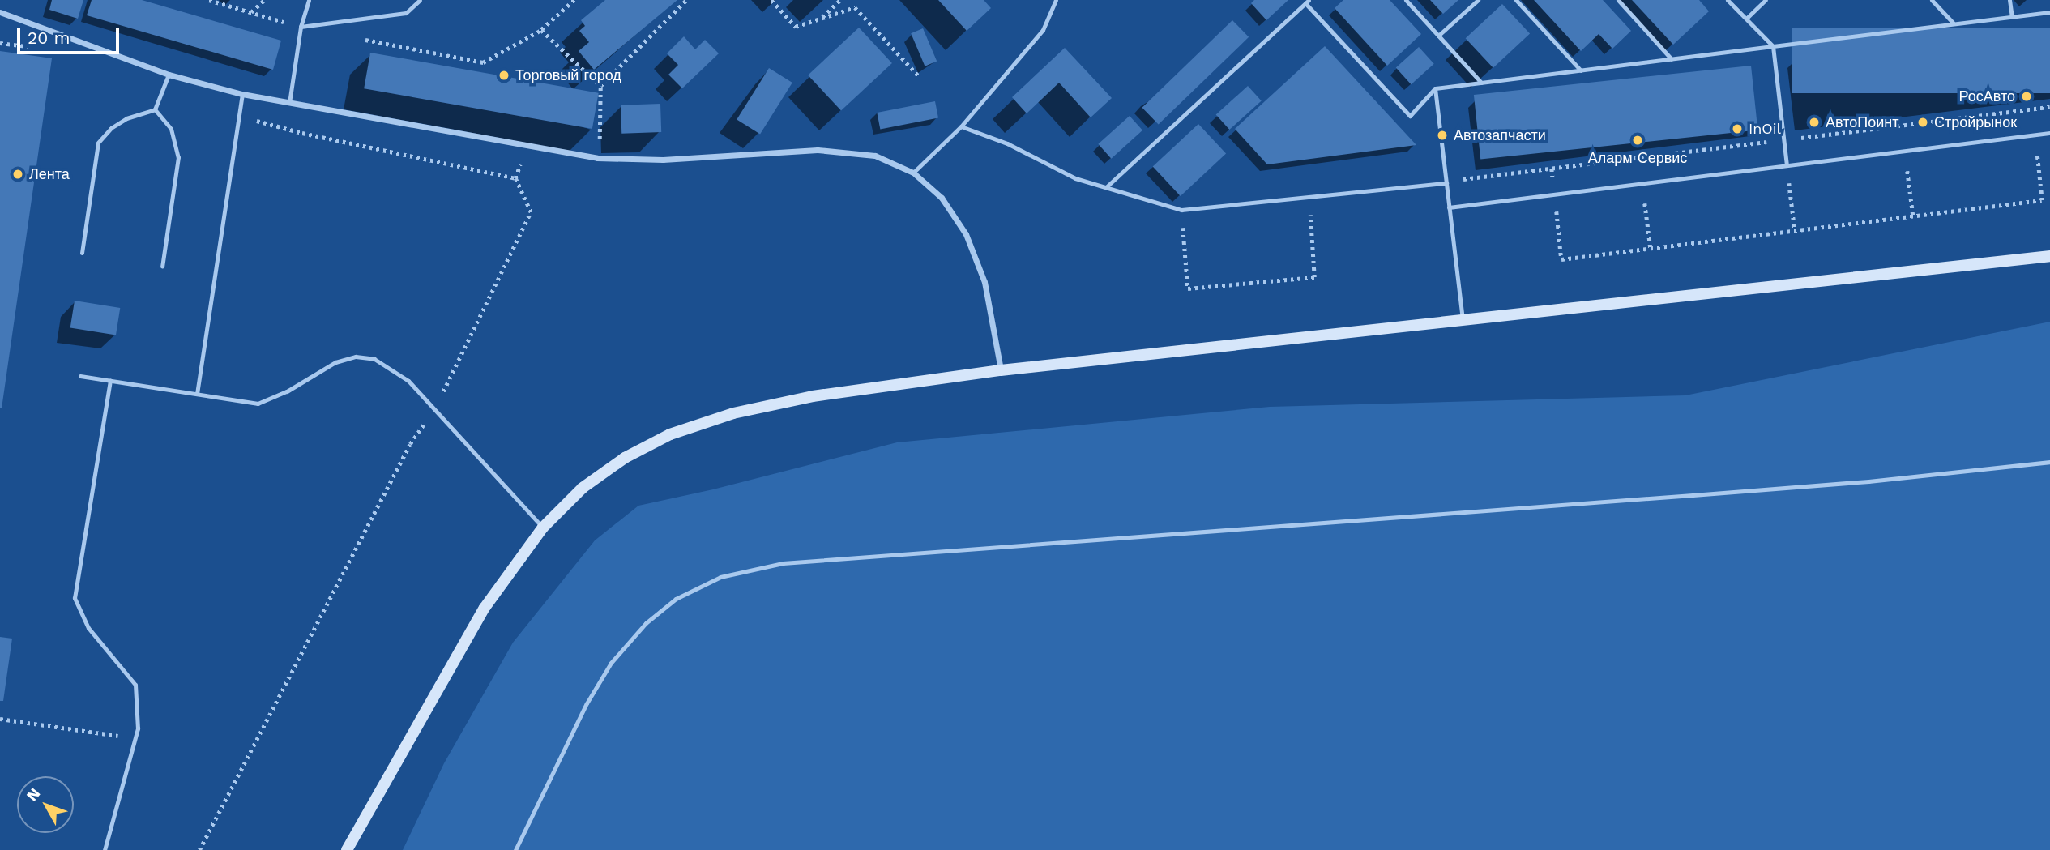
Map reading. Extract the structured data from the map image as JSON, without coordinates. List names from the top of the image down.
{
  "places": [
    "Торговый город",
    "РосАвто",
    "АвтоПоинт",
    "Стройрынок",
    "InOil",
    "Автозапчасти",
    "Аларм Сервис",
    "Лента"
  ],
  "scale_bar": "20 m",
  "north": "top left"
}
